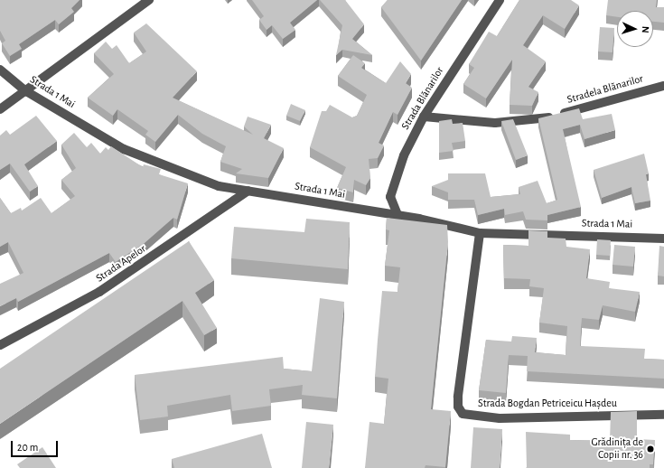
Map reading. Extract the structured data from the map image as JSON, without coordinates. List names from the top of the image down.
{
  "streets": {
    "street": [
      "Stradela Blănarilor",
      "Strada 1 Mai",
      "Strada Blănarilor",
      "Strada Apelor",
      "Strada Bogdan Petriceicu Hașdeu"
    ]
  },
  "crossings": [
    ["Stradela Blănarilor", "Strada Blănarilor"],
    ["Strada 1 Mai", "Strada Blănarilor"],
    ["Strada 1 Mai", "Strada Apelor"],
    ["Strada 1 Mai", "Strada Bogdan Petriceicu Hașdeu"]
  ],
  "places": ["Grădinița de Copii nr. 36"],
  "scale_bar": "20 m",
  "north": "right"
}
